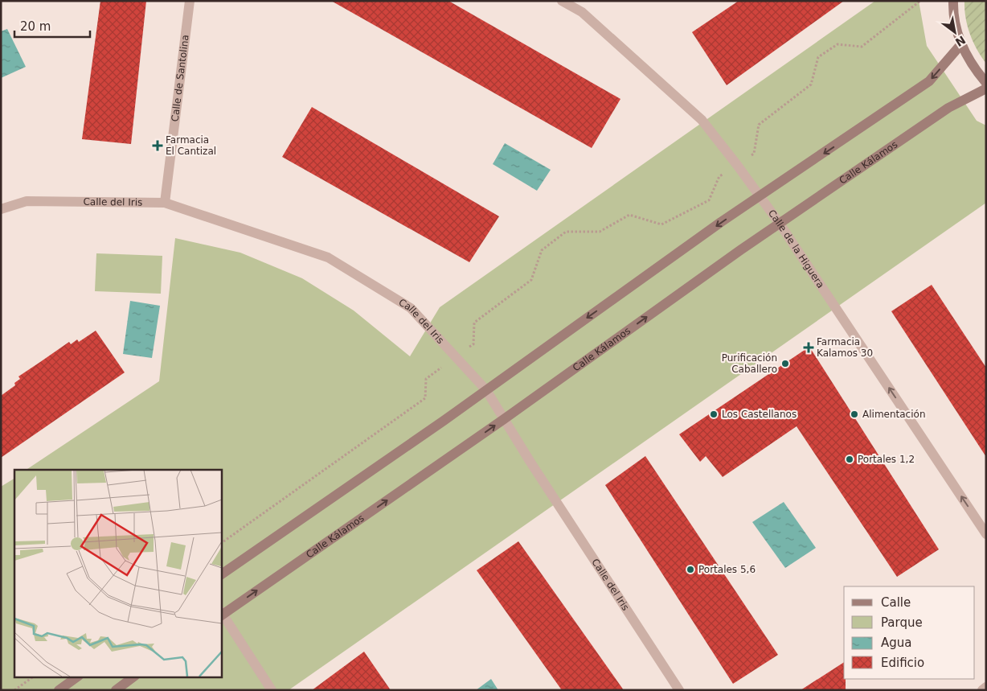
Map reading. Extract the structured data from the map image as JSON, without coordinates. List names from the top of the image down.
{
  "streets": {
    "main road": ["Calle Kálamos"],
    "street": ["Calle de Santolina", "Calle del Iris", "Calle de la Higuera"]
  },
  "crossings": [
    ["Calle de Santolina", "Calle del Iris"],
    ["Calle Kálamos", "Calle del Iris"],
    ["Calle Kálamos", "Calle de la Higuera"]
  ],
  "one_way": ["Calle de la Higuera"],
  "places": {
    "health": ["Farmacia El Cantizal", "Farmacia Kalamos 30"],
    "other": [
      "Purificación Caballero",
      "Los Castellanos",
      "Alimentación",
      "Portales 1,2",
      "Portales 5,6"
    ]
  },
  "legend": [
    "Calle",
    "Parque",
    "Agua",
    "Edificio"
  ],
  "scale_bar": "20 m",
  "north": "bottom right"
}
